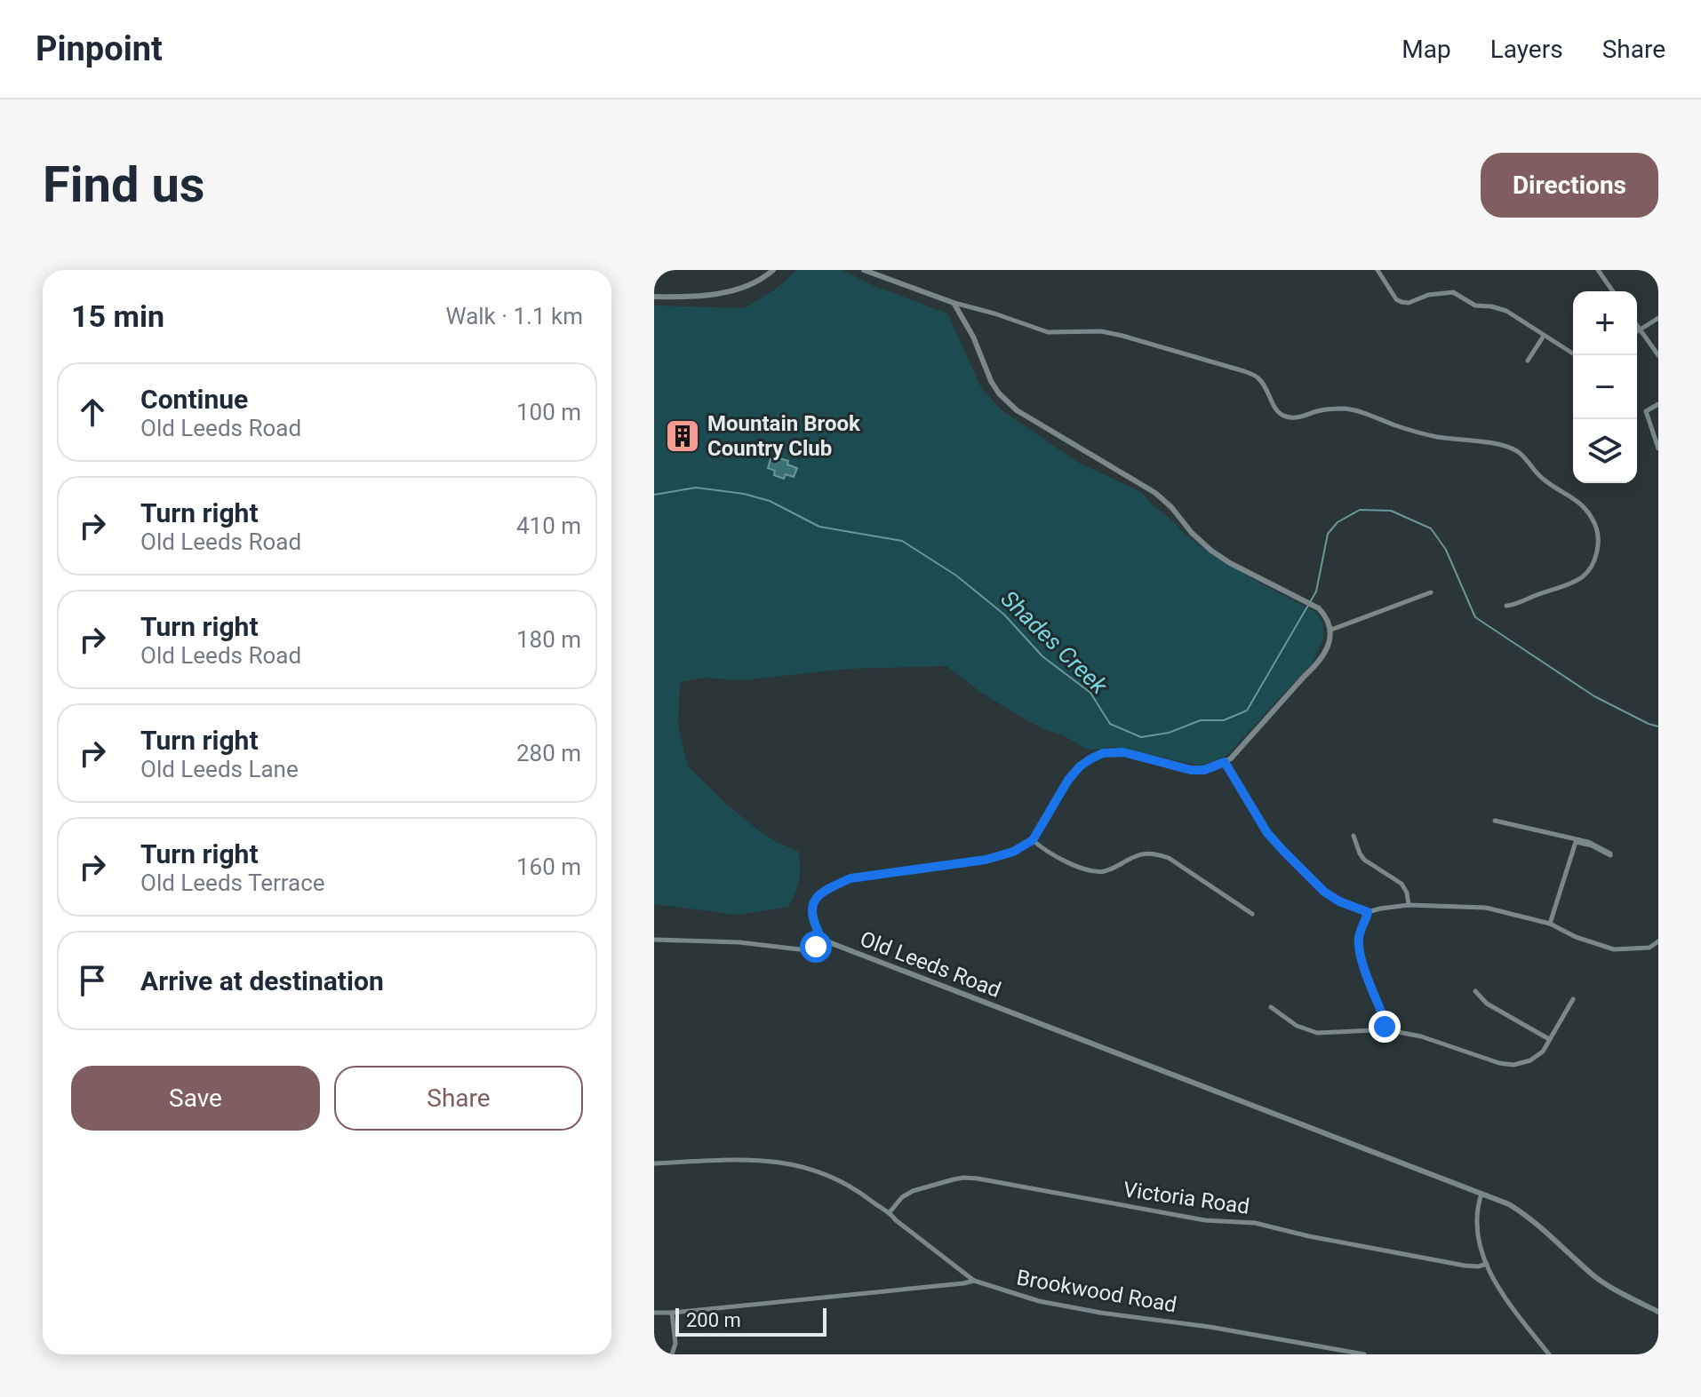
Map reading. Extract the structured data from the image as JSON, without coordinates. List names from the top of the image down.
{
  "streets": {
    "main road": ["Old Leeds Road"],
    "street": ["Victoria Road", "Brookwood Road"]
  },
  "water": ["Shades Creek"],
  "places": {
    "building": ["Mountain Brook Country Club"]
  },
  "scale_bar": "200 m",
  "page": {
    "header": "Pinpoint",
    "nav": ["Map", "Layers", "Share"],
    "buttons": [
      "Directions",
      ["Save", "Share"]
    ],
    "title": "Find us",
    "heading": ["15 min", "Walk · 1.1 km"],
    "map_buttons": ["+", "−"],
    "list": [
      ["Continue", "Old Leeds Road", "100 m"],
      ["Turn right", "Old Leeds Road", "410 m"],
      ["Turn right", "Old Leeds Road", "180 m"],
      ["Turn right", "Old Leeds Lane", "280 m"],
      ["Turn right", "Old Leeds Terrace", "160 m"],
      "Arrive at destination"
    ],
    "scale": "200 m"
  }
}
